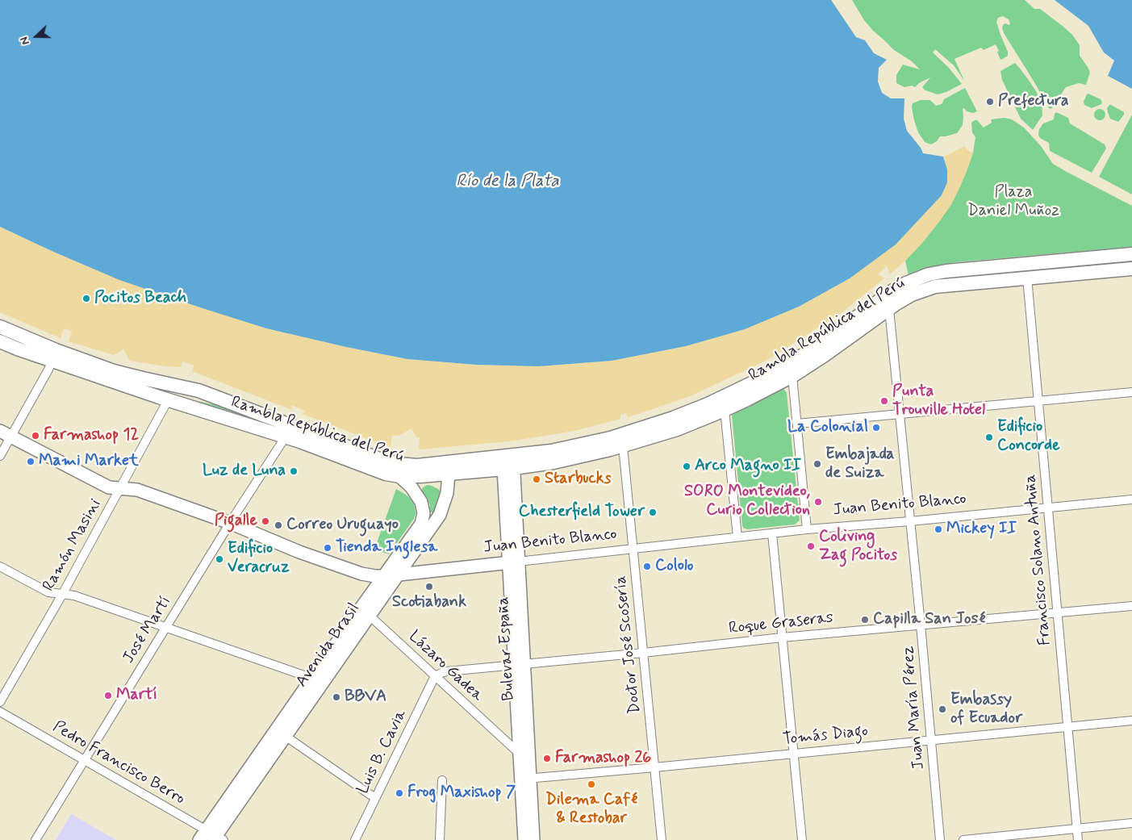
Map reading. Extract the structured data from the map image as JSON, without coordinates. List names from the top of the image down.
{
  "streets": {
    "main road": ["Rambla República del Perú"],
    "street": [
      "Juan Benito Blanco",
      "Ramón Masini",
      "Francisco Solano Antuña",
      "Roque Graseras",
      "José Martí",
      "Doctor José Scosería",
      "Avenida Brasil",
      "Bulevar España",
      "Lázaro Gadea",
      "Juan María Pérez",
      "Tomás Diago",
      "Luis B. Cavia",
      "Pedro Francisco Berro"
    ]
  },
  "crossings": [
    ["Rambla República del Perú", "Ramón Masini"],
    ["Rambla República del Perú", "Francisco Solano Antuña"],
    ["Rambla República del Perú", "José Martí"],
    ["Rambla República del Perú", "Doctor José Scosería"],
    ["Rambla República del Perú", "Avenida Brasil"],
    ["Rambla República del Perú", "Bulevar España"],
    ["Rambla República del Perú", "Juan María Pérez"],
    ["Juan Benito Blanco", "Ramón Masini"],
    ["Juan Benito Blanco", "Francisco Solano Antuña"],
    ["Juan Benito Blanco", "José Martí"],
    ["Juan Benito Blanco", "Doctor José Scosería"],
    ["Juan Benito Blanco", "Avenida Brasil"],
    ["Juan Benito Blanco", "Bulevar España"],
    ["Juan Benito Blanco", "Juan María Pérez"],
    ["Francisco Solano Antuña", "Roque Graseras"],
    ["Francisco Solano Antuña", "Tomás Diago"],
    ["Roque Graseras", "Doctor José Scosería"],
    ["Roque Graseras", "Bulevar España"],
    ["Roque Graseras", "Lázaro Gadea"],
    ["Roque Graseras", "Juan María Pérez"],
    ["Roque Graseras", "Luis B. Cavia"],
    ["José Martí", "Pedro Francisco Berro"],
    ["Doctor José Scosería", "Tomás Diago"],
    ["Avenida Brasil", "Lázaro Gadea"],
    ["Avenida Brasil", "Pedro Francisco Berro"],
    ["Bulevar España", "Lázaro Gadea"],
    ["Bulevar España", "Tomás Diago"],
    ["Lázaro Gadea", "Luis B. Cavia"],
    ["Juan María Pérez", "Tomás Diago"]
  ],
  "water": ["Río de la Plata"],
  "parks": ["Plaza Daniel Muñoz"],
  "places": [
    "Prefectura",
    "Pocitos Beach",
    "Punta Trouville Hotel",
    "La Colonial",
    "Farmashop 12",
    "Edificio Concorde",
    "Mami Market",
    "Embajada de Suiza",
    "Arco Magno II",
    "Luz de Luna",
    "Starbucks",
    "SORO Montevideo, Curio Collection",
    "Chesterfield Tower",
    "Pigalle",
    "Correo Uruguayo",
    "Mickey II",
    "Coliving Zag Pocitos",
    "Tienda Inglesa",
    "Edificio Veracruz",
    "Cololo",
    "Scotiabank",
    "Capilla San José",
    "Martí",
    "BBVA",
    "Embassy of Ecuador",
    "Farmashop 26",
    "Dilema Café & Restobar",
    "Frog Maxishop 7"
  ],
  "north": "left"
}
